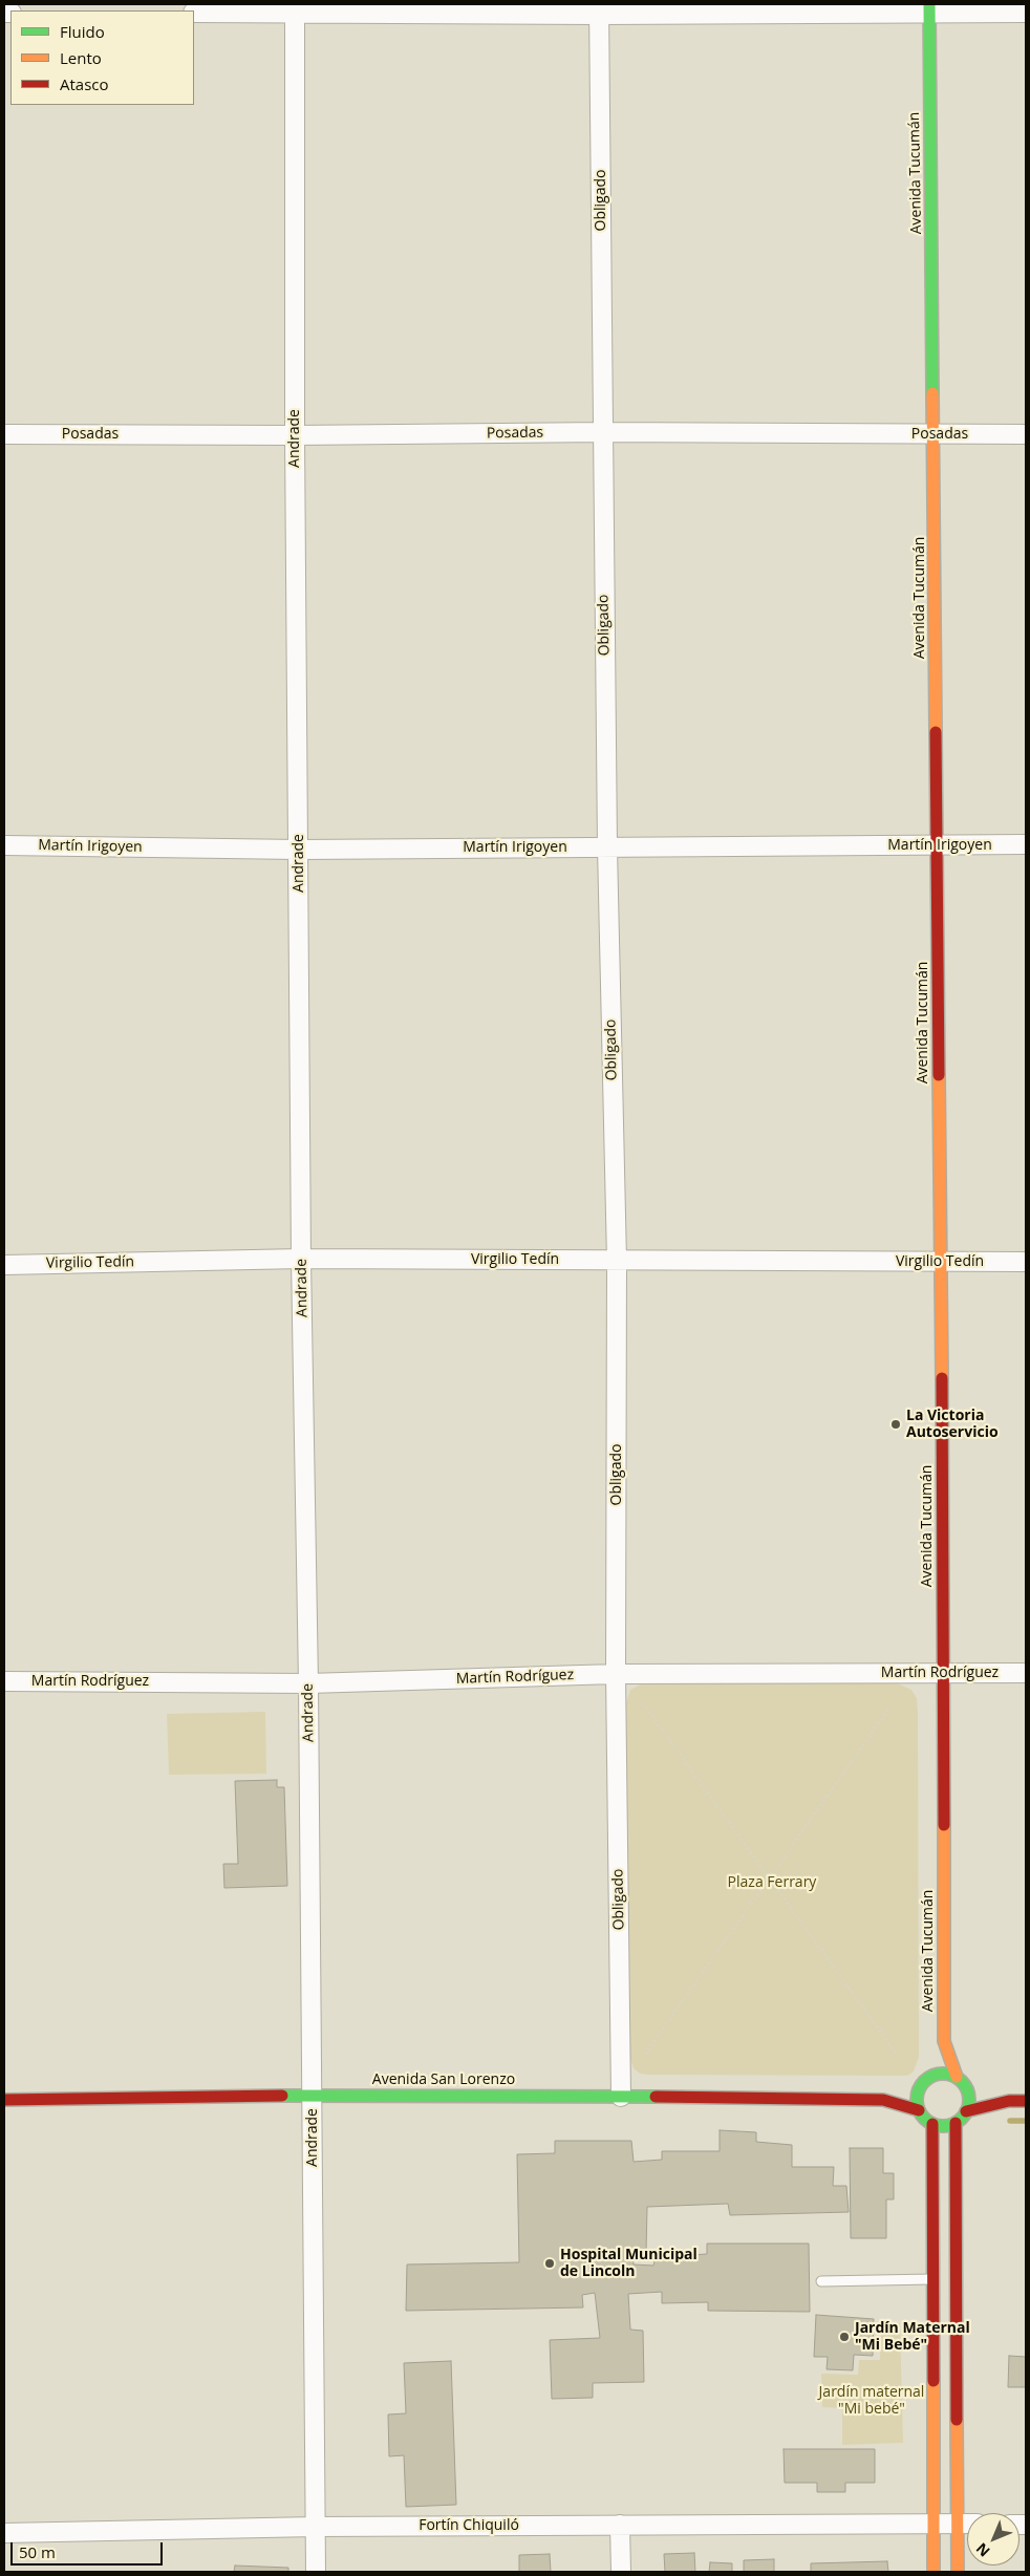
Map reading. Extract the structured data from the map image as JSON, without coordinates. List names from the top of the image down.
{
  "streets": {
    "main road": ["Avenida Tucumán", "Avenida San Lorenzo"],
    "street": [
      "Obligado",
      "Posadas",
      "Andrade",
      "Martín Irigoyen",
      "Virgilio Tedín",
      "Martín Rodríguez",
      "Fortín Chiquiló"
    ]
  },
  "crossings": [
    ["Avenida Tucumán", "Posadas"],
    ["Avenida Tucumán", "Martín Irigoyen"],
    ["Avenida Tucumán", "Virgilio Tedín"],
    ["Avenida Tucumán", "Martín Rodríguez"],
    ["Avenida Tucumán", "Avenida San Lorenzo"],
    ["Obligado", "Posadas"],
    ["Obligado", "Martín Irigoyen"],
    ["Obligado", "Virgilio Tedín"],
    ["Obligado", "Martín Rodríguez"],
    ["Obligado", "Avenida San Lorenzo"],
    ["Posadas", "Andrade"],
    ["Andrade", "Martín Irigoyen"],
    ["Andrade", "Virgilio Tedín"],
    ["Andrade", "Martín Rodríguez"],
    ["Andrade", "Avenida San Lorenzo"],
    ["Andrade", "Fortín Chiquiló"]
  ],
  "parks": ["Plaza Ferrary", "Jardín maternal \"Mi bebé\""],
  "places": ["La Victoria Autoservicio", "Hospital Municipal de Lincoln", "Jardín Maternal \"Mi Bebé\""],
  "legend": ["Fluido", "Lento", "Atasco"],
  "scale_bar": "50 m",
  "north": "bottom left"
}
